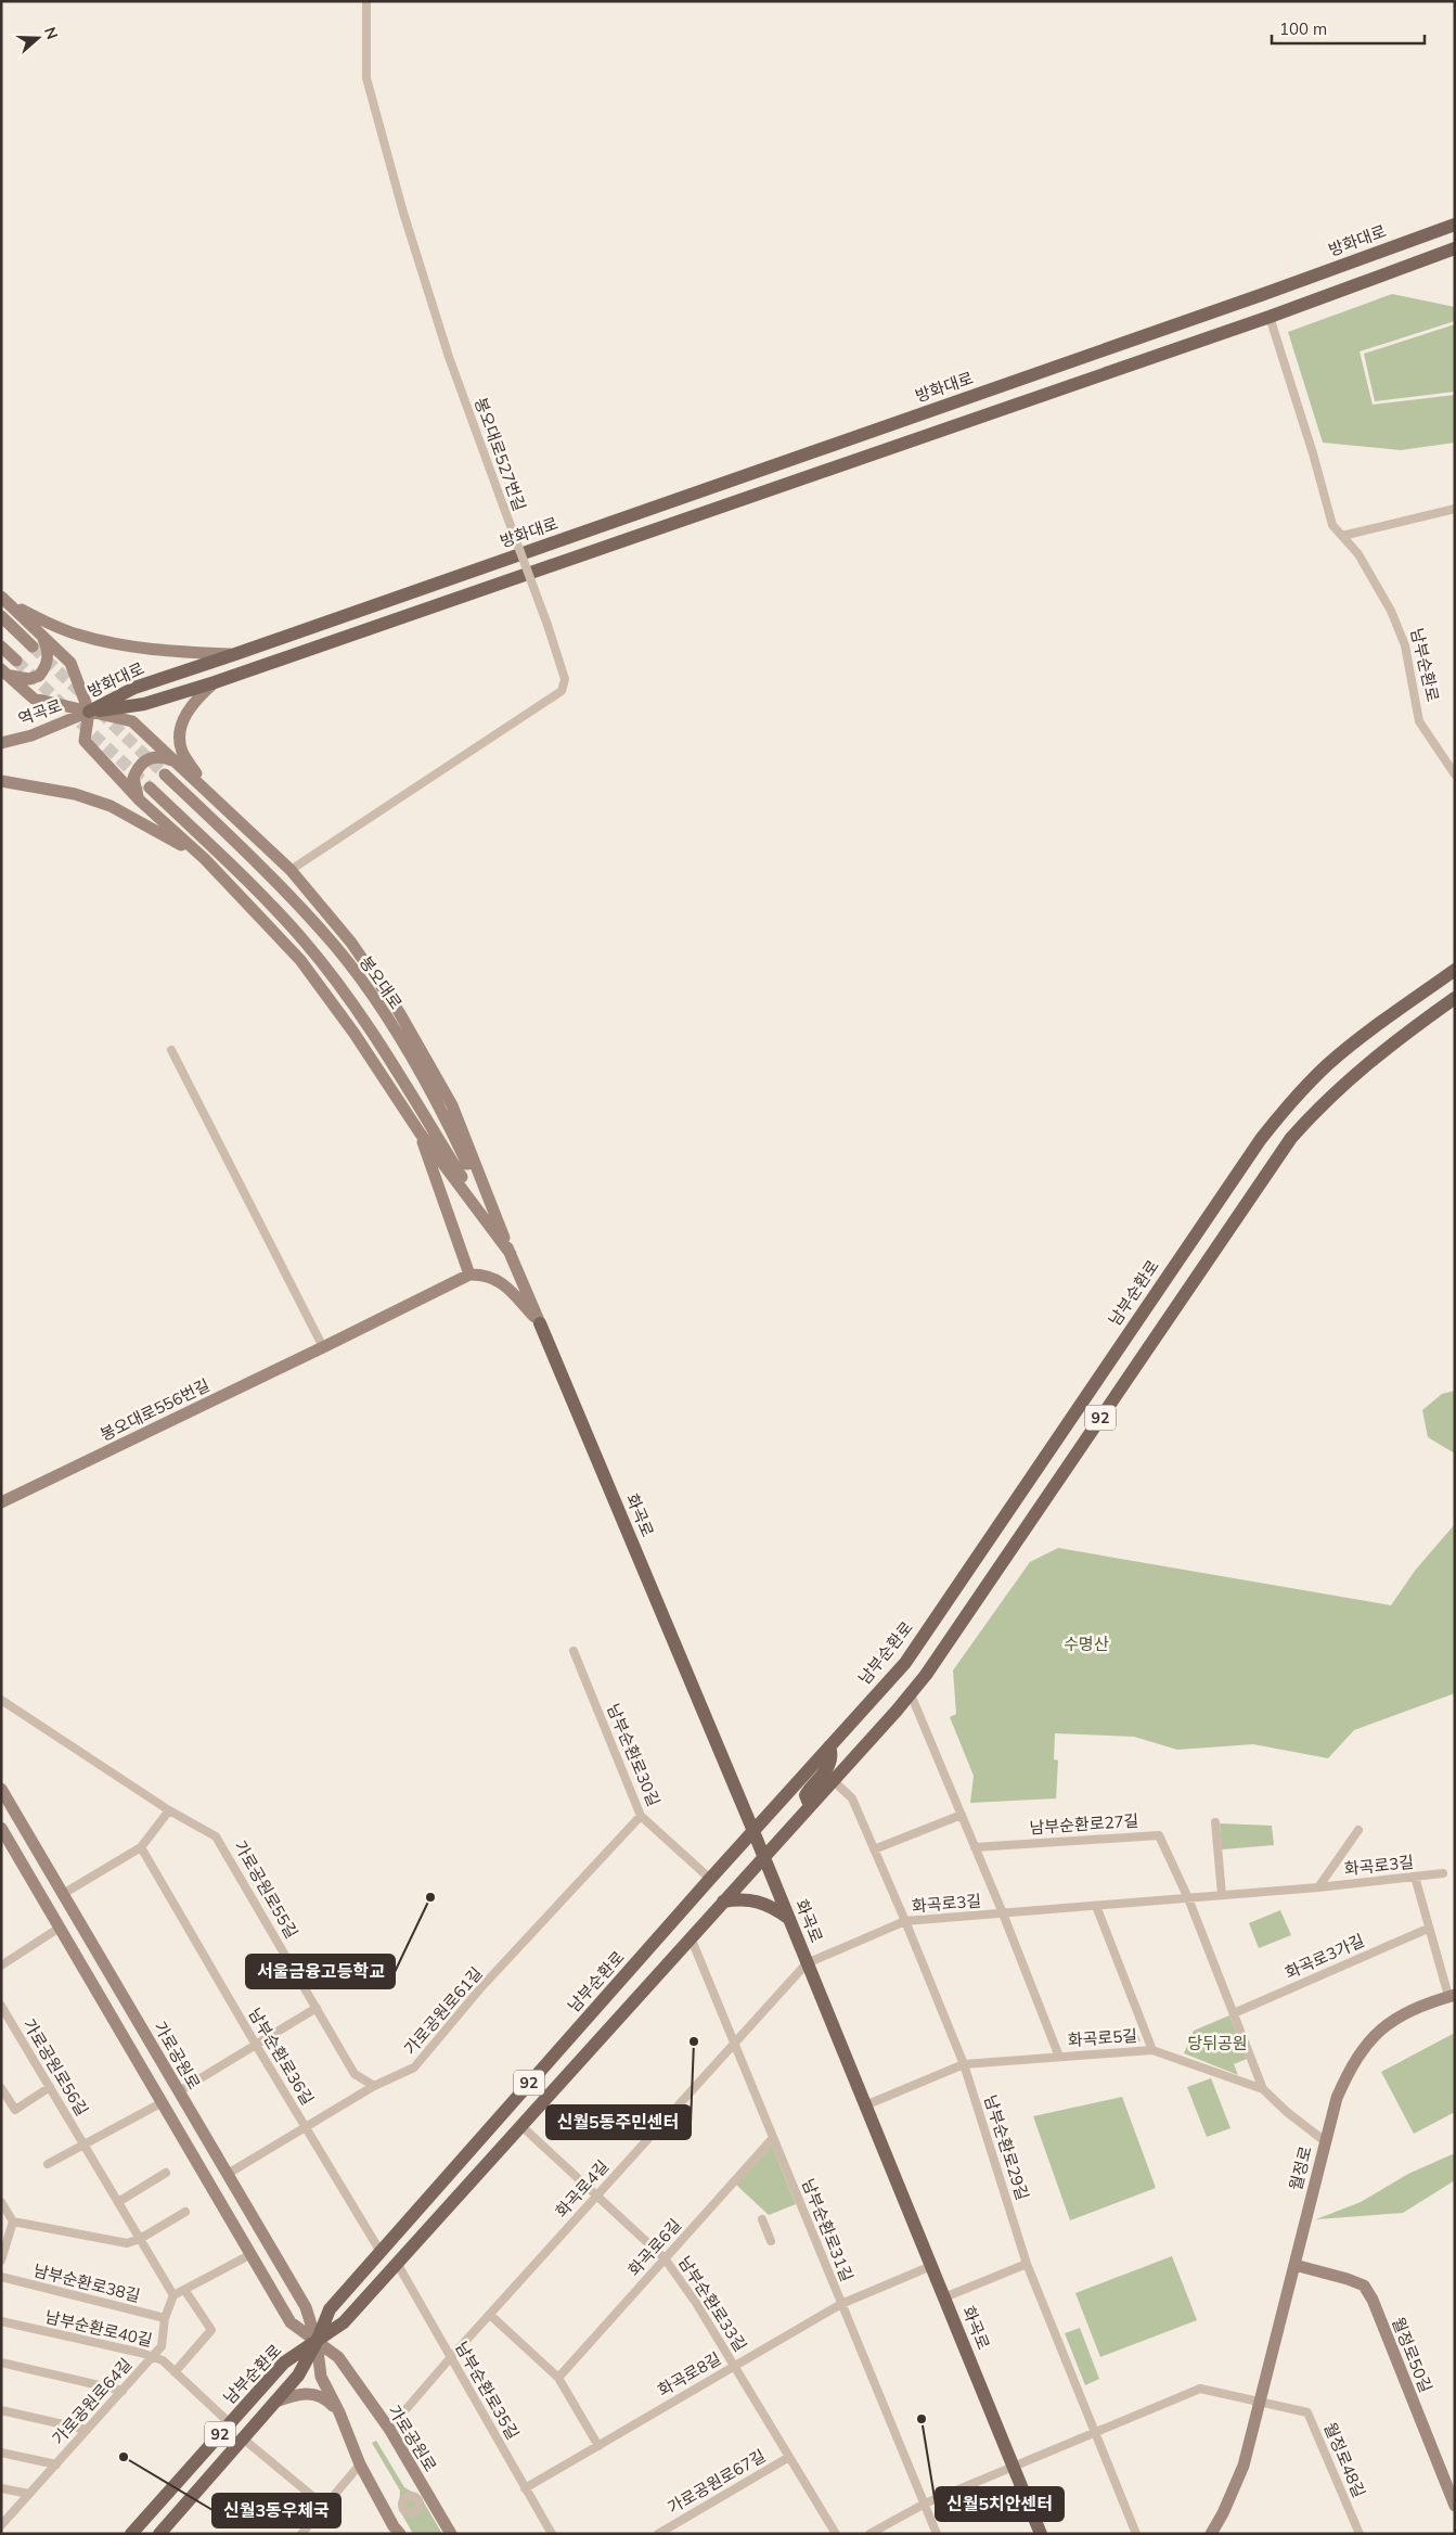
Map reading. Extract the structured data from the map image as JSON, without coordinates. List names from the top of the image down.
{
  "streets": {
    "main road": [
      "방화대로",
      "남부순환로",
      "92",
      "화곡로"
    ],
    "street": [
      "봉오대로527번길",
      "역곡로",
      "봉오대로",
      "봉오대로556번길",
      "남부순환로30길",
      "남부순환로27길",
      "화곡로3길",
      "가로공원로55길",
      "화곡로3가길",
      "가로공원로61길",
      "화곡로5길",
      "가로공원로",
      "남부순환로36길",
      "가로공원로56길",
      "남부순환로29길",
      "월정로",
      "화곡로4길",
      "남부순환로31길",
      "화곡로6길",
      "남부순환로38길",
      "남부순환로33길",
      "남부순환로40길",
      "월정로50길",
      "화곡로8길",
      "남부순환로35길",
      "가로공원로64길",
      "월정로48길",
      "가로공원로67길"
    ]
  },
  "crossings": [
    ["방화대로", "남부순환로"],
    ["방화대로", "역곡로"],
    ["남부순환로", "화곡로"],
    ["남부순환로", "남부순환로30길"],
    ["남부순환로", "가로공원로"],
    ["남부순환로", "남부순환로36길"],
    ["남부순환로", "남부순환로29길"],
    ["남부순환로", "남부순환로31길"],
    ["남부순환로", "남부순환로33길"],
    ["남부순환로", "남부순환로40길"],
    ["남부순환로", "남부순환로35길"],
    ["봉오대로", "화곡로"],
    ["화곡로", "화곡로3길"],
    ["화곡로", "화곡로5길"],
    ["화곡로", "화곡로4길"],
    ["화곡로", "화곡로8길"],
    ["남부순환로30길", "가로공원로61길"],
    ["남부순환로27길", "화곡로3길"],
    ["화곡로3길", "남부순환로29길"],
    ["화곡로3길", "월정로"],
    ["화곡로3길", "화곡로4길"],
    ["가로공원로55길", "가로공원로61길"],
    ["화곡로3가길", "월정로"],
    ["가로공원로61길", "가로공원로"],
    ["가로공원로61길", "남부순환로36길"],
    ["화곡로5길", "남부순환로29길"],
    ["화곡로5길", "월정로"],
    ["가로공원로", "화곡로4길"],
    ["가로공원로56길", "가로공원로64길"],
    ["월정로", "월정로50길"],
    ["월정로", "월정로48길"],
    ["화곡로4길", "남부순환로31길"],
    ["화곡로4길", "남부순환로33길"],
    ["화곡로4길", "남부순환로35길"],
    ["남부순환로31길", "화곡로6길"],
    ["남부순환로31길", "화곡로8길"],
    ["화곡로6길", "남부순환로33길"],
    ["남부순환로38길", "가로공원로64길"],
    ["남부순환로33길", "화곡로8길"],
    ["남부순환로33길", "가로공원로67길"],
    ["남부순환로40길", "가로공원로64길"],
    ["화곡로8길", "남부순환로35길"]
  ],
  "parks": ["수명산", "당뒤공원"],
  "places": [
    "서울금융고등학교",
    "신월5동주민센터",
    "신월5치안센터",
    "신월3동우체국"
  ],
  "scale_bar": "100 m",
  "north": "right"
}
